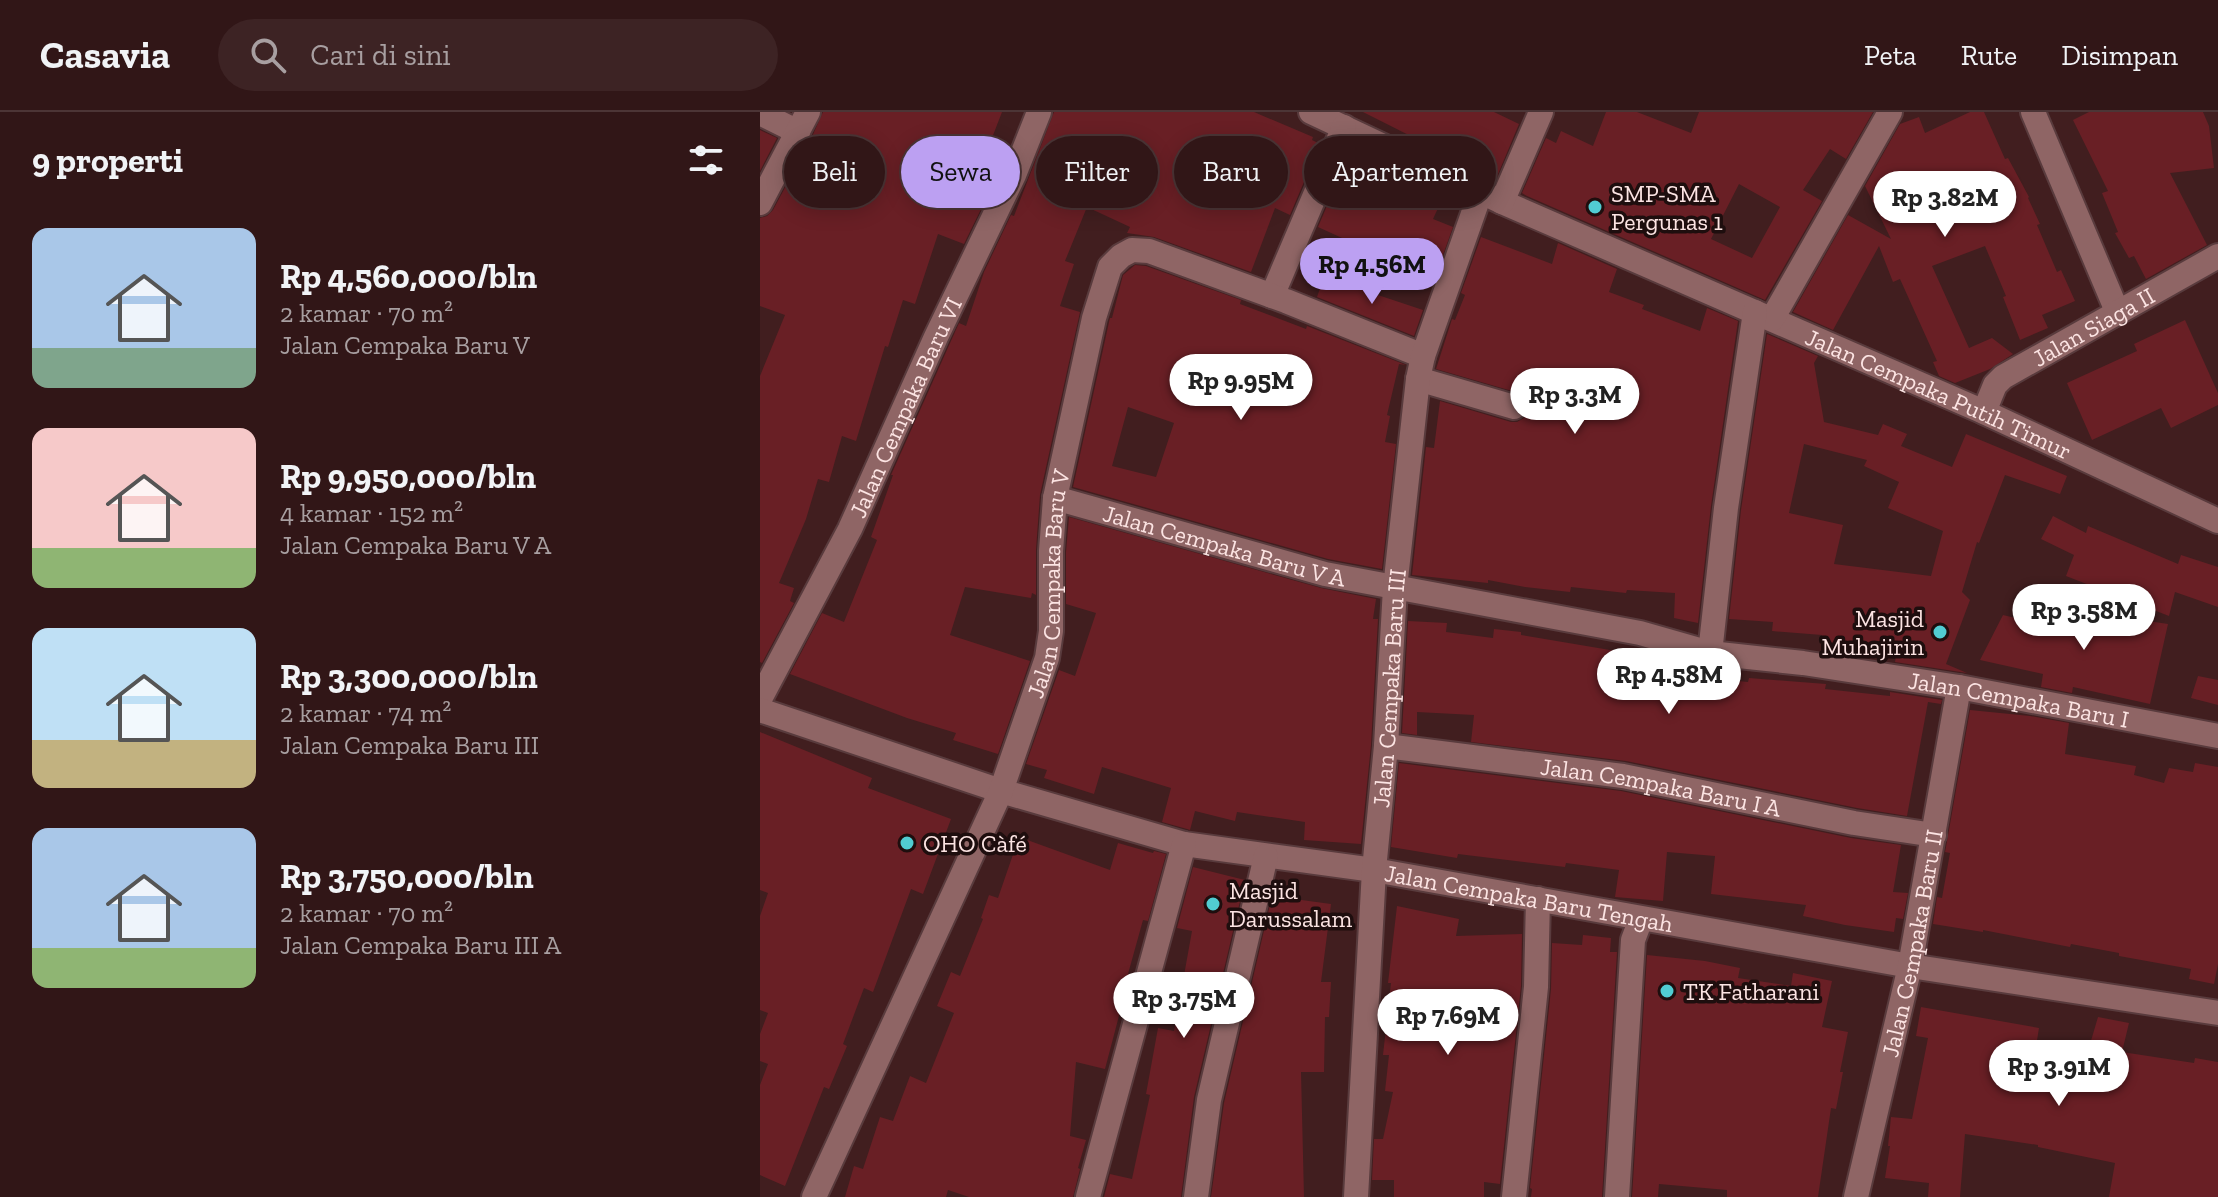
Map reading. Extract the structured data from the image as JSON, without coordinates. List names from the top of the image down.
{
  "streets": {
    "street": [
      "Jalan Siaga II",
      "Jalan Cempaka Putih Timur",
      "Jalan Cempaka Baru VI",
      "Jalan Cempaka Baru V A",
      "Jalan Cempaka Baru V",
      "Jalan Cempaka Baru III",
      "Jalan Cempaka Baru I",
      "Jalan Cempaka Baru I A",
      "Jalan Cempaka Baru Tengah",
      "Jalan Cempaka Baru II"
    ]
  },
  "crossings": [
    ["Jalan Siaga II", "Jalan Cempaka Putih Timur"],
    ["Jalan Cempaka Baru V A", "Jalan Cempaka Baru V"],
    ["Jalan Cempaka Baru V A", "Jalan Cempaka Baru III"],
    ["Jalan Cempaka Baru V A", "Jalan Cempaka Baru I"],
    ["Jalan Cempaka Baru V", "Jalan Cempaka Baru III"],
    ["Jalan Cempaka Baru V", "Jalan Cempaka Baru Tengah"],
    ["Jalan Cempaka Baru III", "Jalan Cempaka Baru I"],
    ["Jalan Cempaka Baru III", "Jalan Cempaka Baru I A"],
    ["Jalan Cempaka Baru III", "Jalan Cempaka Baru Tengah"],
    ["Jalan Cempaka Baru I", "Jalan Cempaka Baru II"],
    ["Jalan Cempaka Baru I A", "Jalan Cempaka Baru II"],
    ["Jalan Cempaka Baru Tengah", "Jalan Cempaka Baru II"]
  ],
  "places": [
    "SMP-SMA Pergunas 1",
    "Masjid Muhajirin",
    "OHO Càfé",
    "Masjid Darussalam",
    "TK Fatharani"
  ],
  "page": {
    "header": "Casavia",
    "search": "Cari di sini",
    "nav": ["Peta", "Rute", "Disimpan"],
    "heading": "9 properti",
    "chip": [
      "Beli",
      "Sewa",
      "Filter",
      "Baru",
      "Apartemen"
    ],
    "price": [
      "Rp 3.82M",
      "Rp 4.56M",
      "Rp 9.95M",
      "Rp 3.3M",
      "Rp 3.58M",
      "Rp 4.58M",
      "Rp 3.75M",
      "Rp 7.69M",
      "Rp 3.91M"
    ],
    "list": [
      {
        "name": "Rp 4,560,000/bln",
        "note": "2 kamar · 70 m² · Jalan Cempaka Baru V"
      },
      {
        "name": "Rp 9,950,000/bln",
        "note": "4 kamar · 152 m² · Jalan Cempaka Baru V A"
      },
      {
        "name": "Rp 3,300,000/bln",
        "note": "2 kamar · 74 m² · Jalan Cempaka Baru III"
      },
      {
        "name": "Rp 3,750,000/bln",
        "note": "2 kamar · 70 m² · Jalan Cempaka Baru III A"
      }
    ]
  }
}
